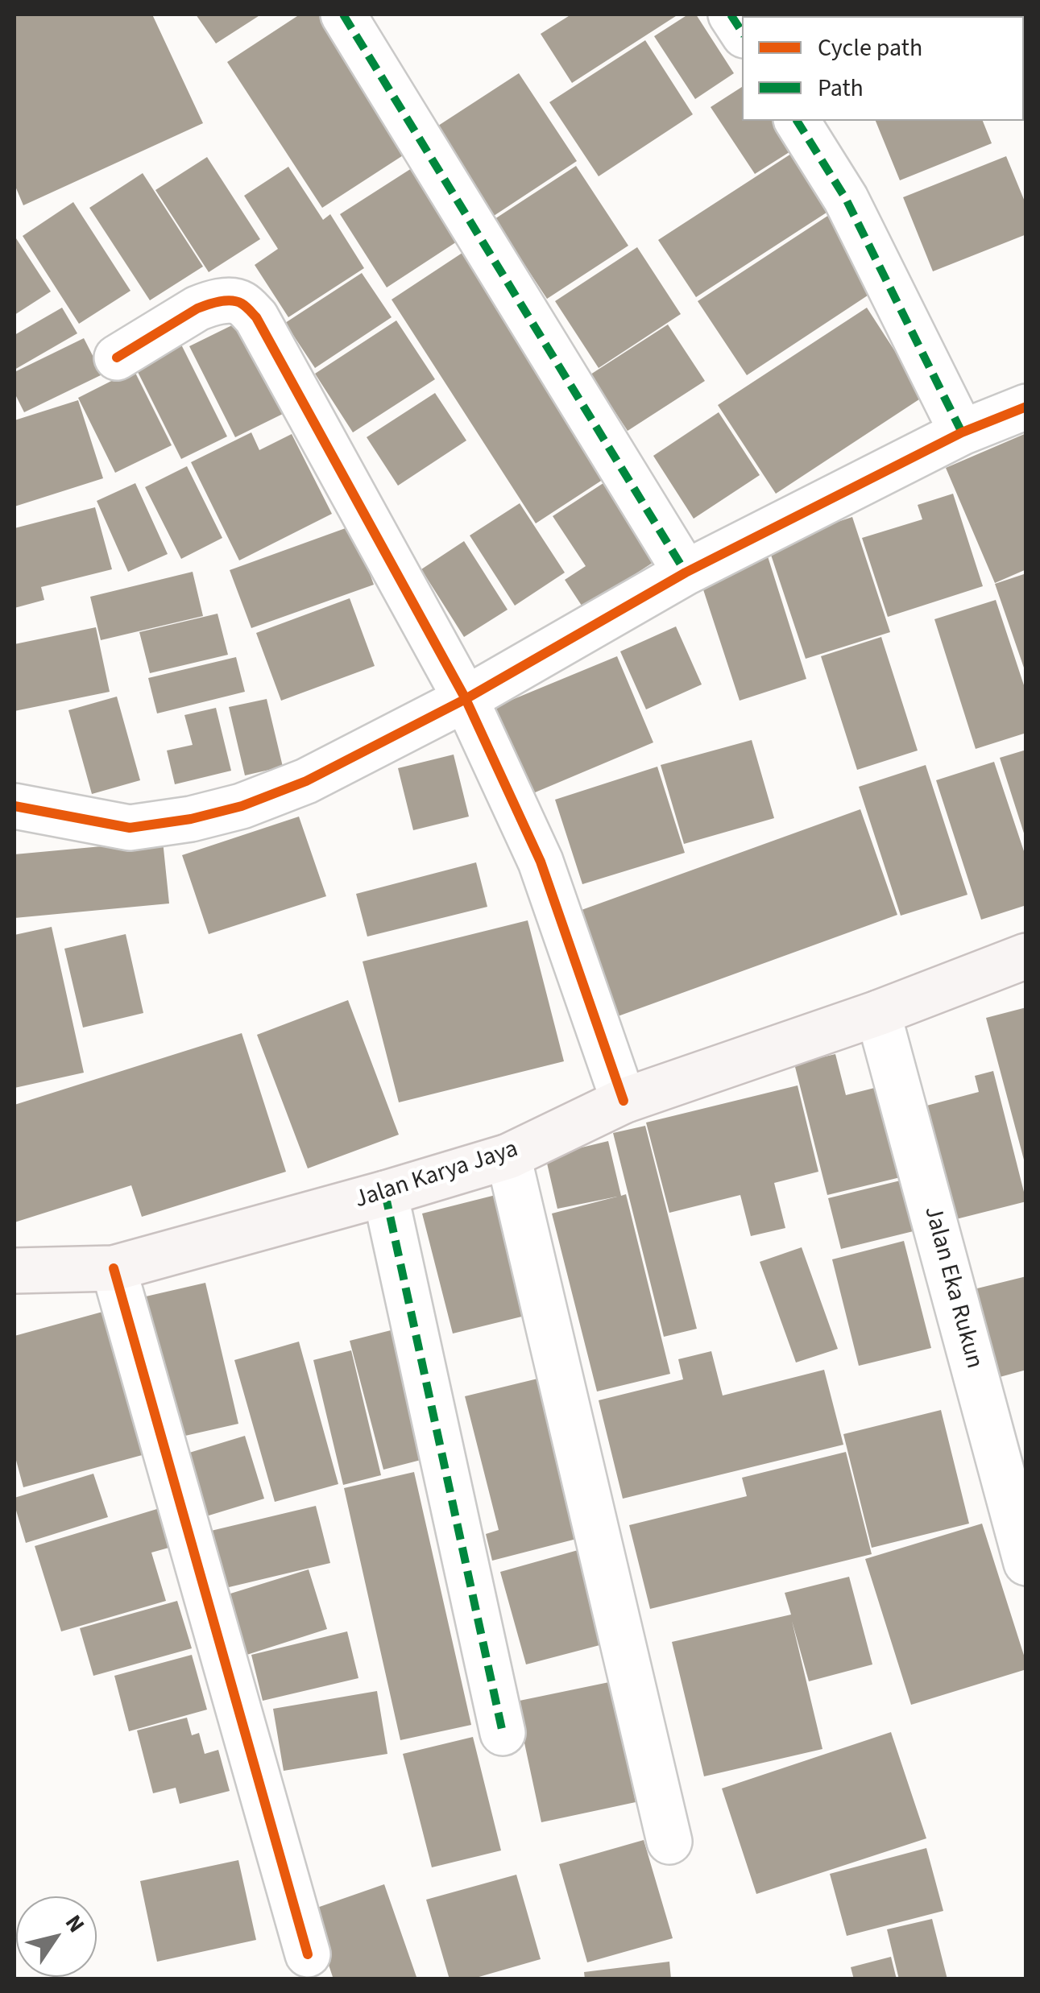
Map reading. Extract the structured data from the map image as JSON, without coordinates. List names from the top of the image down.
{
  "streets": {
    "main road": ["Jalan Karya Jaya"],
    "street": ["Jalan Eka Rukun"]
  },
  "crossings": [
    ["Jalan Karya Jaya", "Jalan Eka Rukun"]
  ],
  "legend": ["Cycle path", "Path"],
  "north": "top right"
}
